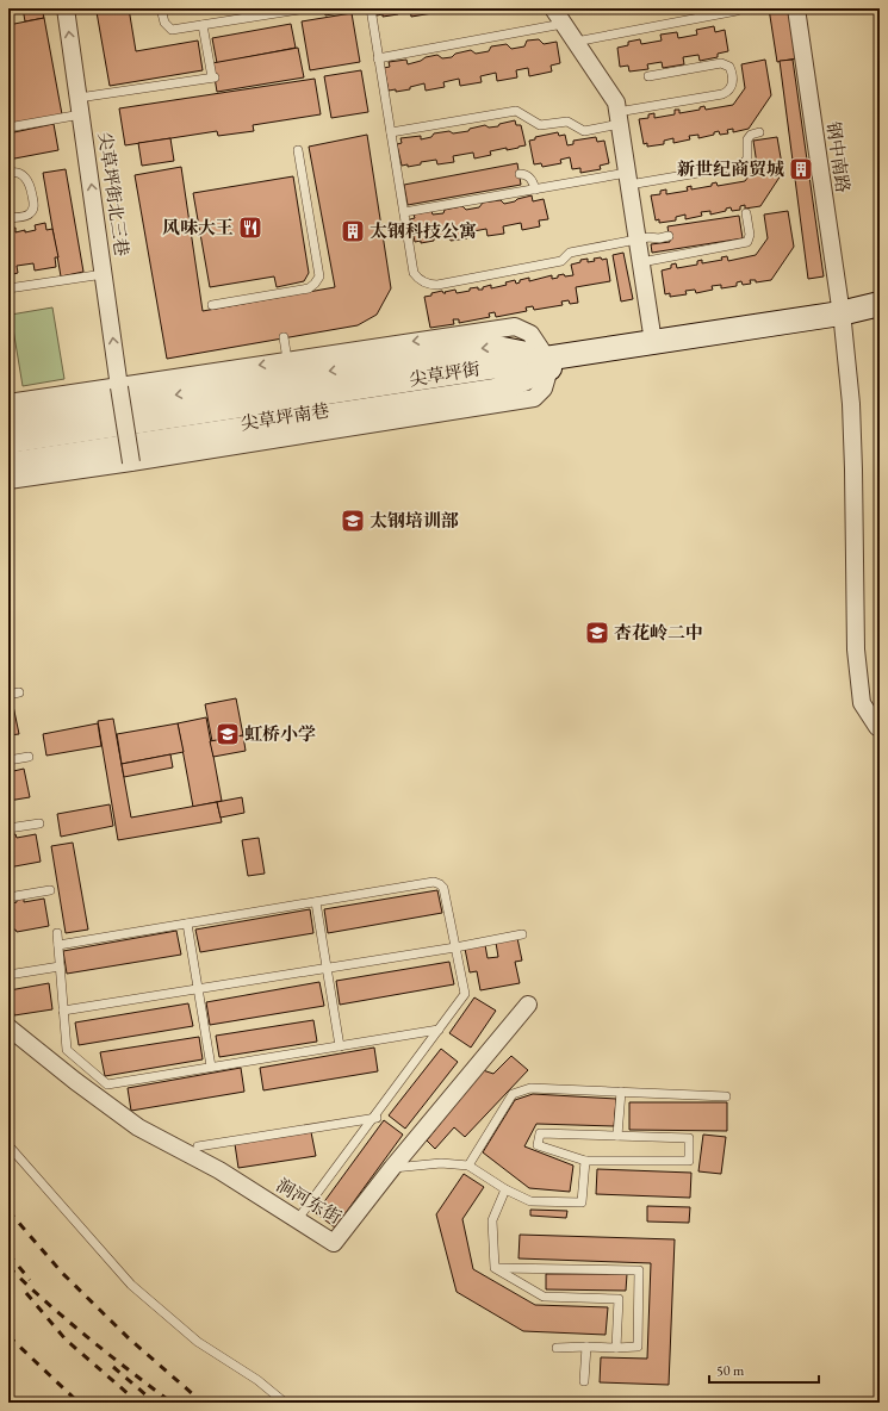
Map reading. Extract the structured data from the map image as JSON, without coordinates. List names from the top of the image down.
{
  "streets": {
    "main road": ["尖草坪街"],
    "street": [
      "钢中南路",
      "尖草坪街北三巷",
      "尖草坪南巷",
      "涧河东街"
    ]
  },
  "crossings": [
    ["钢中南路", "尖草坪街"],
    ["尖草坪街北三巷", "尖草坪南巷"],
    ["尖草坪街", "尖草坪南巷"]
  ],
  "one_way": ["尖草坪街北三巷"],
  "places": {
    "building": ["新世纪商贸城", "太钢科技公寓"],
    "restaurant": ["风味大王"],
    "school or university": ["太钢培训部", "杏花岭二中", "虹桥小学"]
  },
  "scale_bar": "50 m"
}
